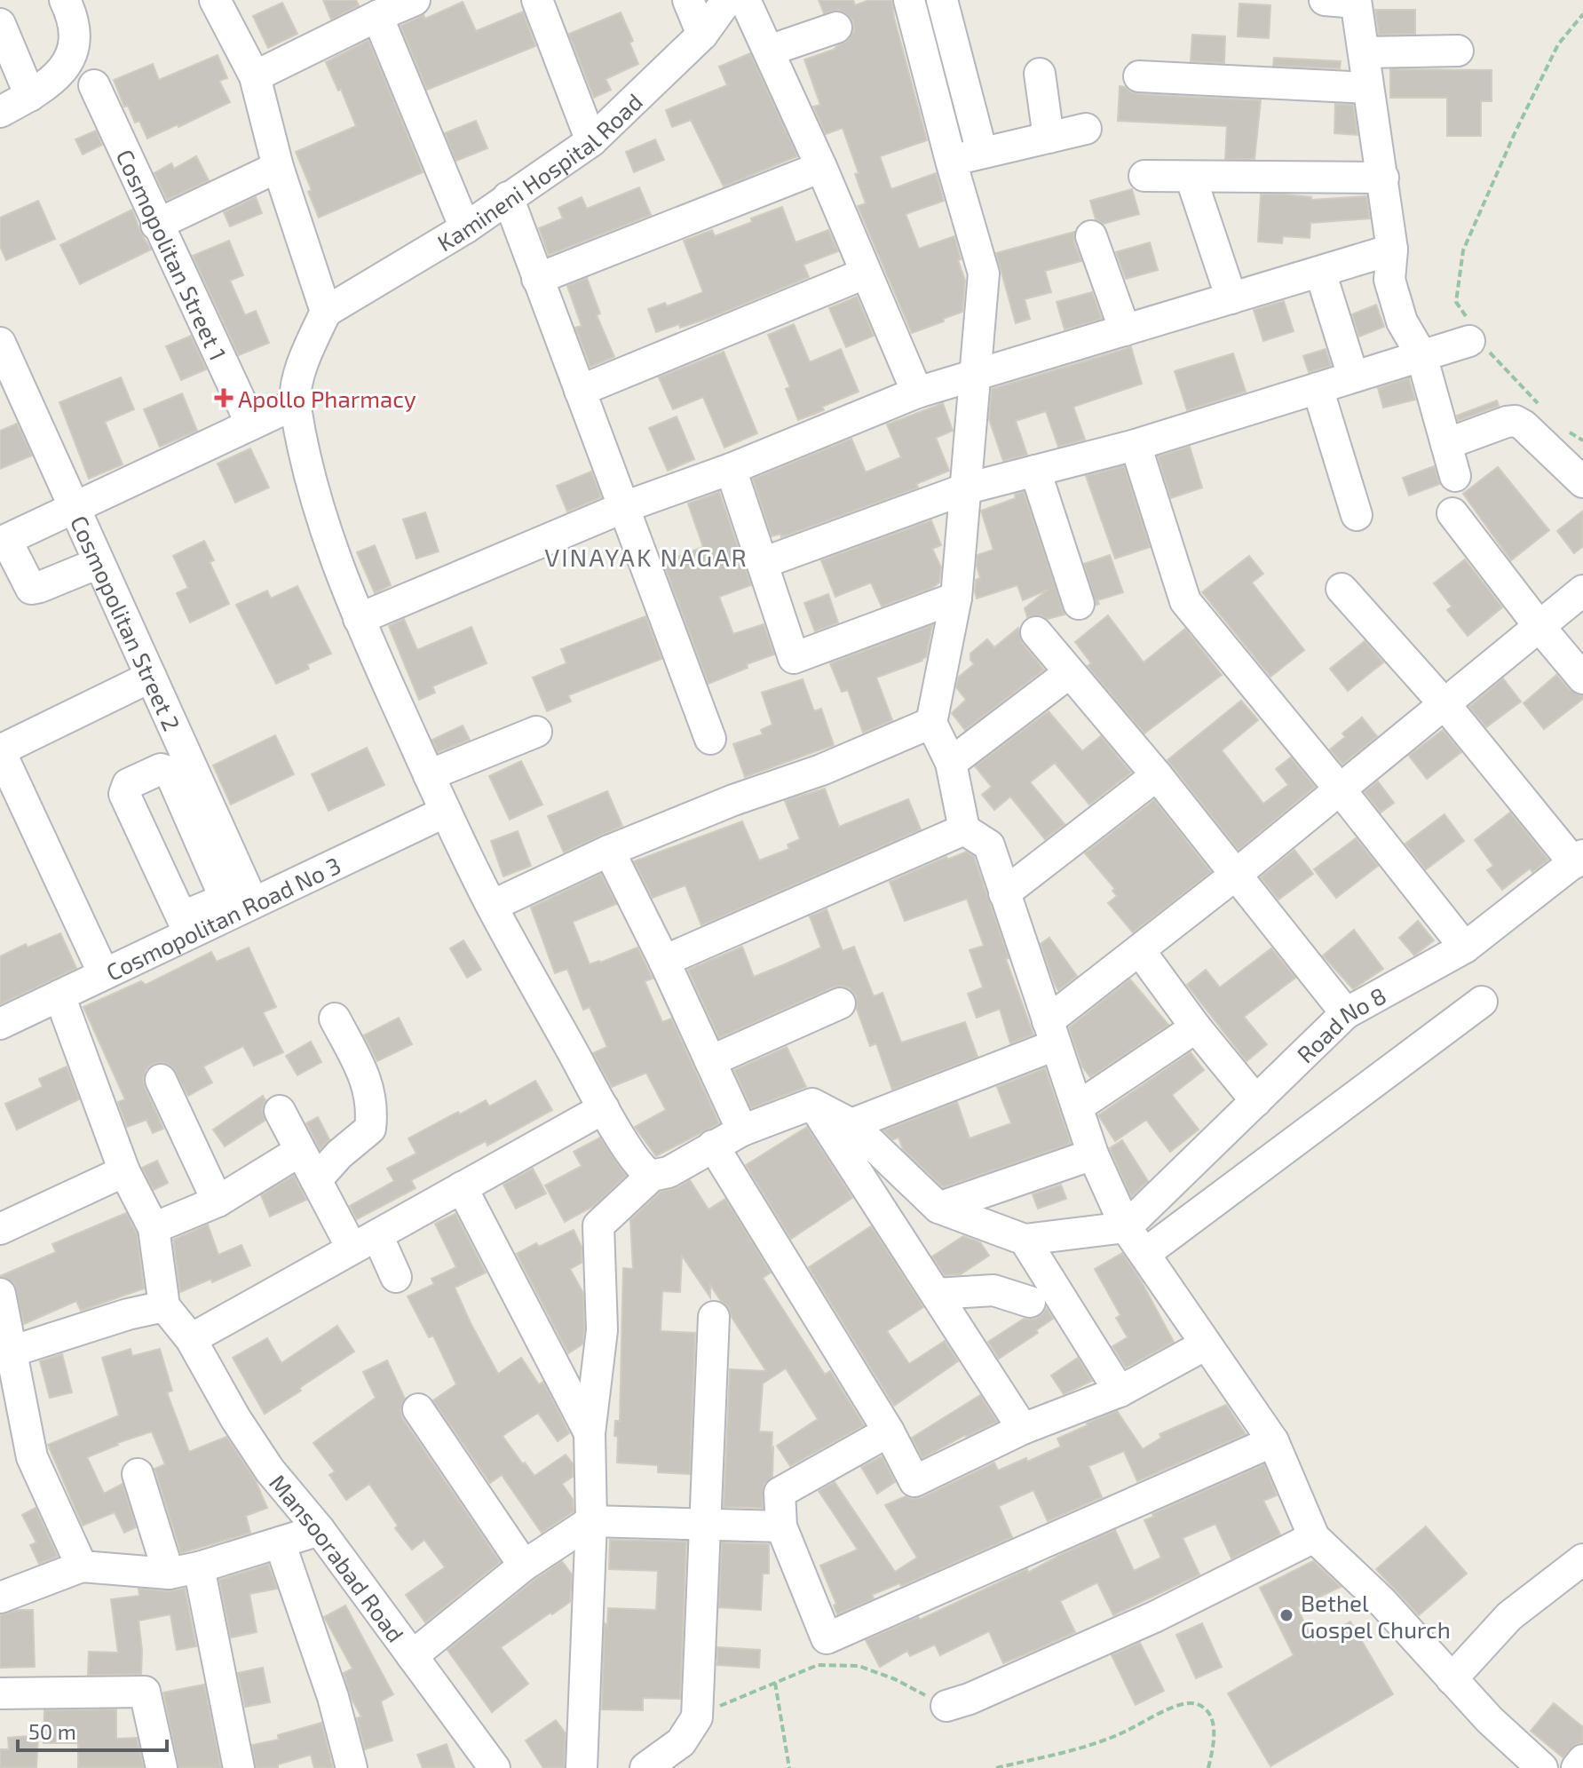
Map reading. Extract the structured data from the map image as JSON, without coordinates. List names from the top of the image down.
{
  "streets": {
    "street": [
      "Kamineni Hospital Road",
      "Cosmopolitan Street 1",
      "Cosmopolitan Street 2",
      "Cosmopolitan Road No 3",
      "Road No 8",
      "Mansoorabad Road"
    ]
  },
  "crossings": [
    ["Cosmopolitan Street 2", "Cosmopolitan Road No 3"]
  ],
  "districts": ["VINAYAK NAGAR"],
  "places": {
    "health": ["Apollo Pharmacy"],
    "other": ["Bethel Gospel Church"]
  },
  "scale_bar": "50 m"
}
